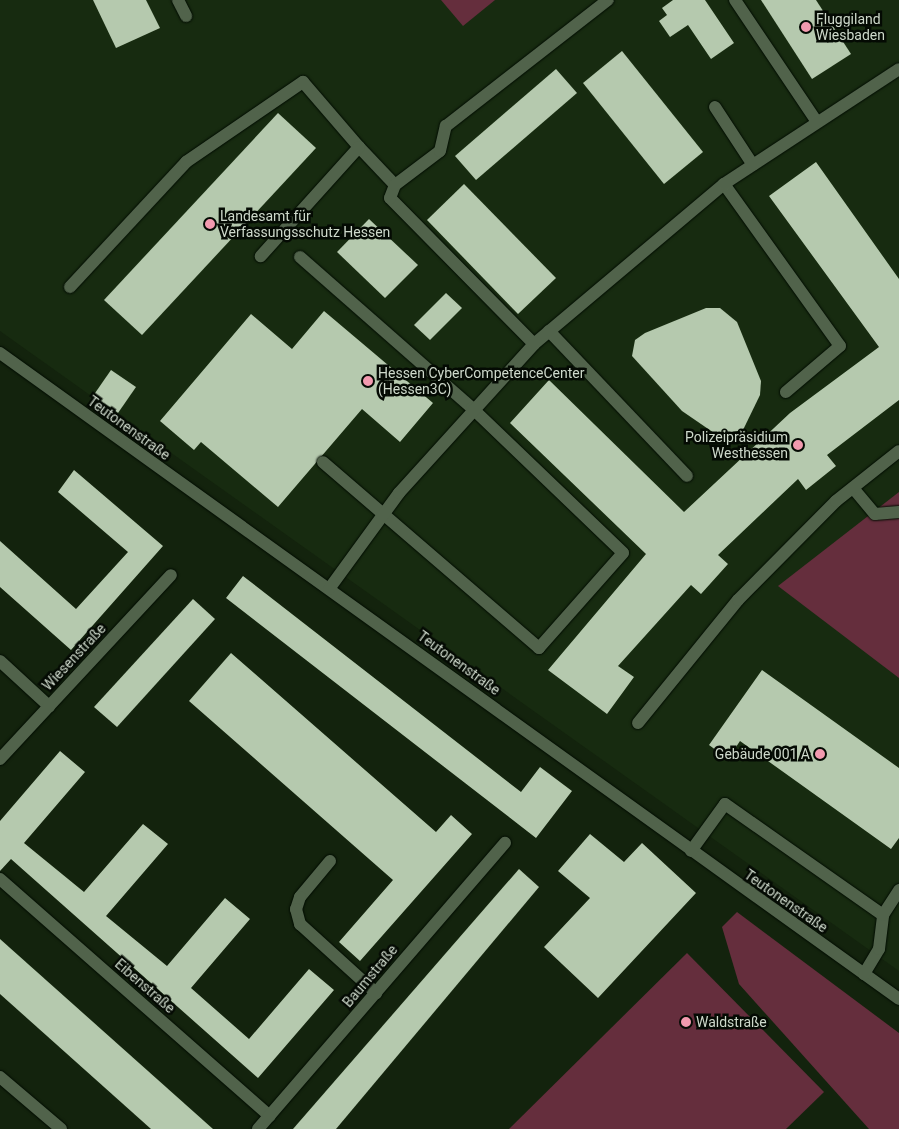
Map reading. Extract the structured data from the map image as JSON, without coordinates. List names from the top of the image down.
{
  "streets": {
    "street": [
      "Teutonenstraße",
      "Wiesenstraße",
      "Baumstraße",
      "Eibenstraße"
    ]
  },
  "crossings": [
    ["Baumstraße", "Eibenstraße"]
  ],
  "places": [
    "Fluggiland Wiesbaden",
    "Landesamt für Verfassungsschutz Hessen",
    "Hessen CyberCompetenceCenter (Hessen3C)",
    "Polizeipräsidium Westhessen",
    "Gebäude 001 A",
    "Waldstraße"
  ]
}
